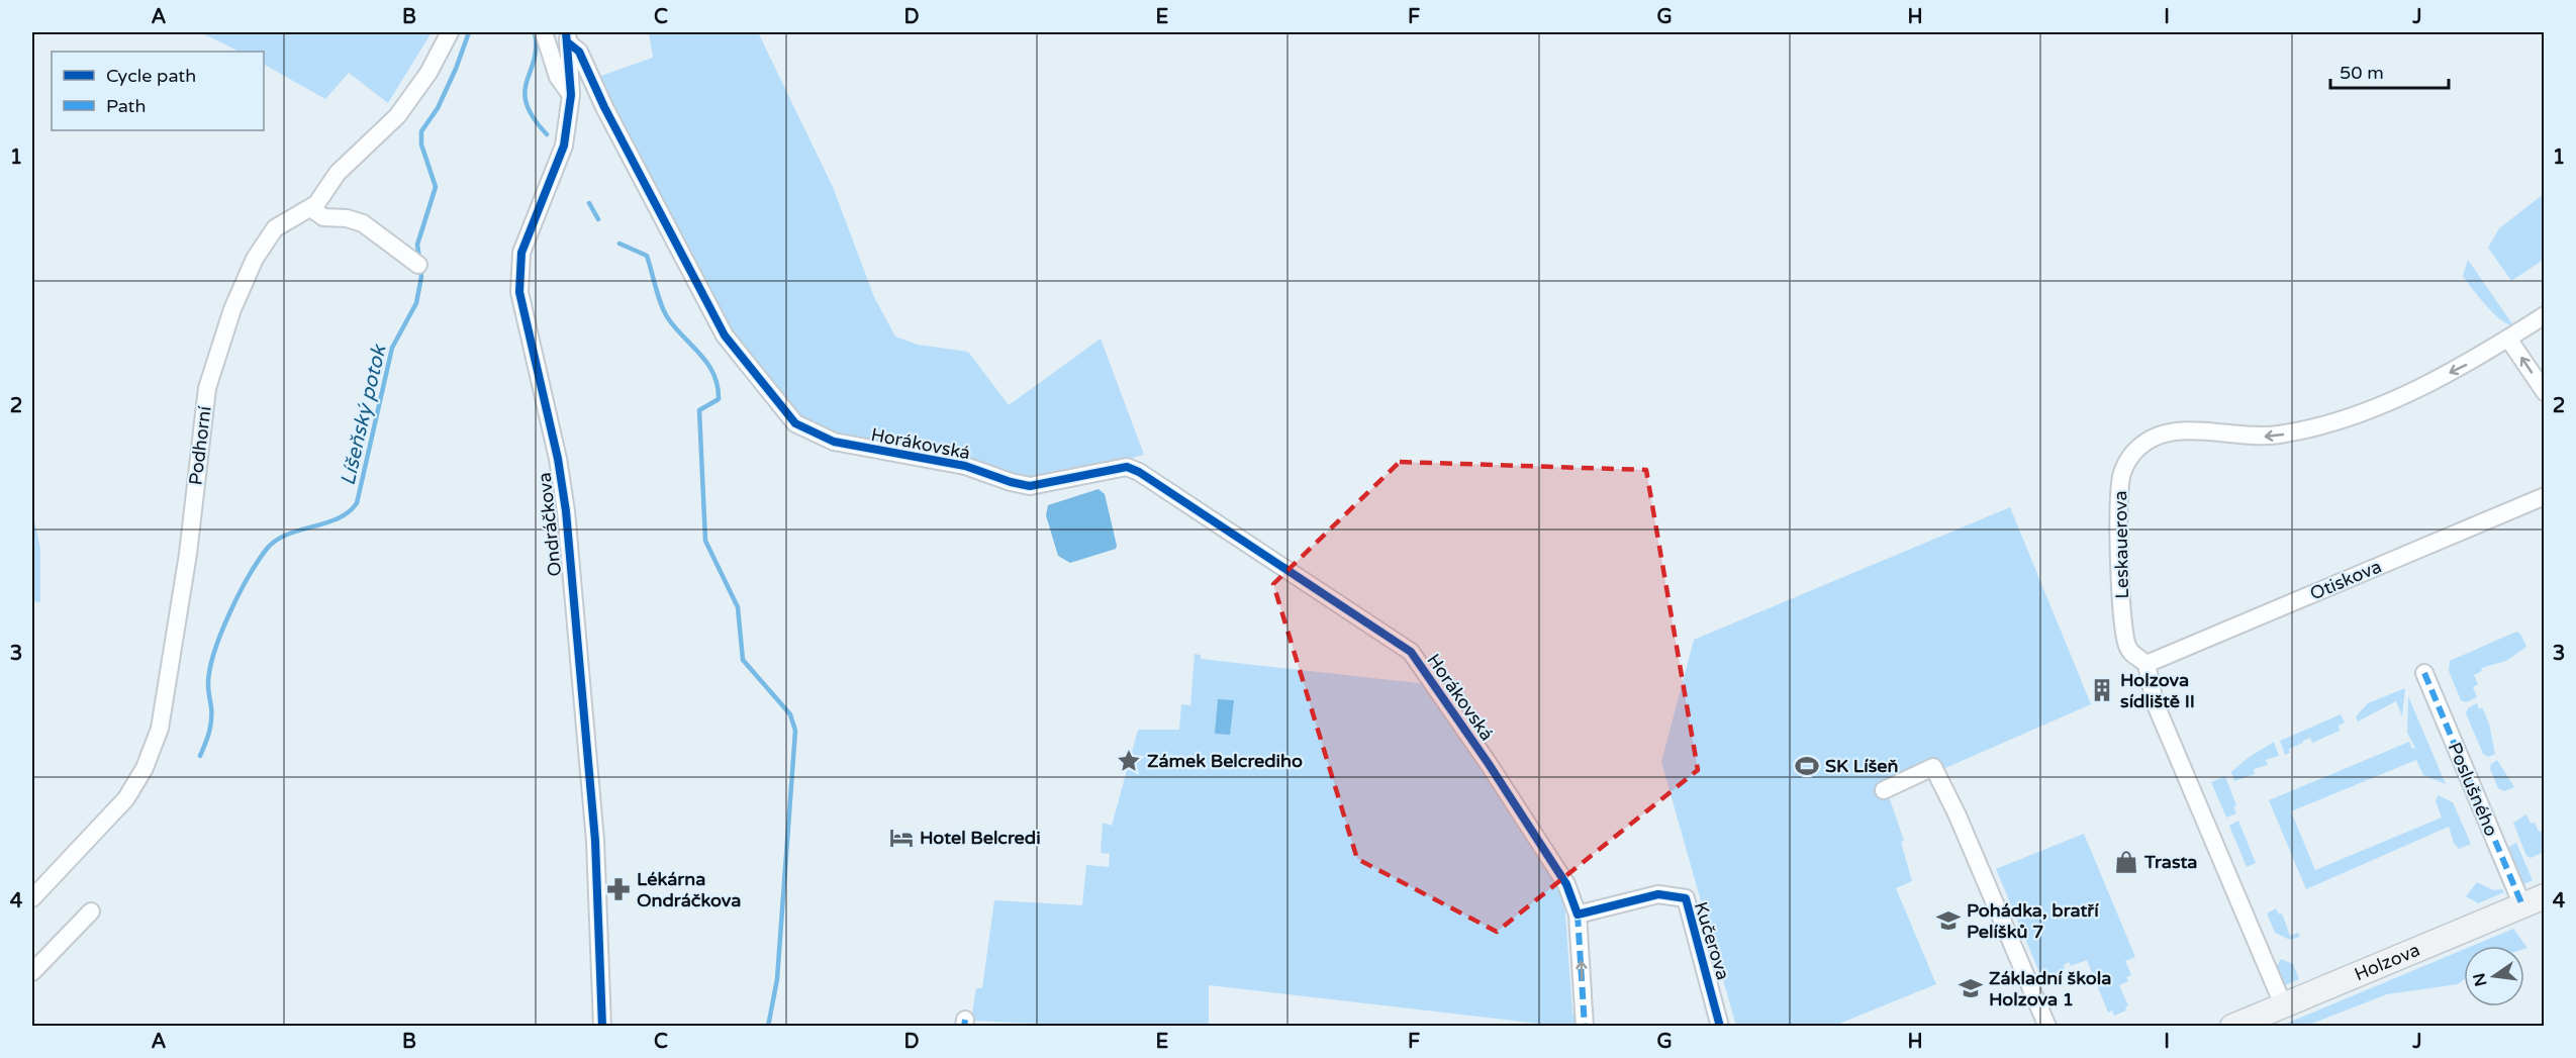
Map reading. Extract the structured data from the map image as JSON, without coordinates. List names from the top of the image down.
{
  "streets": {
    "street": [
      "Horákovská",
      "Podhorní",
      "Ondráčkova",
      "Leskauerova",
      "Otiskova",
      "Poslušného",
      "Kučerova",
      "Holzova"
    ]
  },
  "crossings": [
    ["Horákovská", "Ondráčkova"],
    ["Horákovská", "Kučerova"],
    ["Leskauerova", "Otiskova"],
    ["Poslušného", "Holzova"]
  ],
  "water": ["Líšeňský potok"],
  "places": {
    "building": ["Holzova sídliště II"],
    "place": ["Zámek Belcrediho"],
    "sports": ["SK Líšeň"],
    "hotel": ["Hotel Belcredi"],
    "shop": ["Trasta"],
    "pharmacy": ["Lékárna Ondráčkova"],
    "school or university": ["Pohádka, bratří Pelíšků 7", "Základní škola Holzova 1"]
  },
  "legend": ["Cycle path", "Path"],
  "scale_bar": "50 m",
  "north": "left",
  "grid": {
    "columns": [
      "A",
      "B",
      "C",
      "D",
      "E",
      "F",
      "G",
      "H",
      "I",
      "J"
    ],
    "rows": [
      "1",
      "2",
      "3",
      "4"
    ]
  }
}
